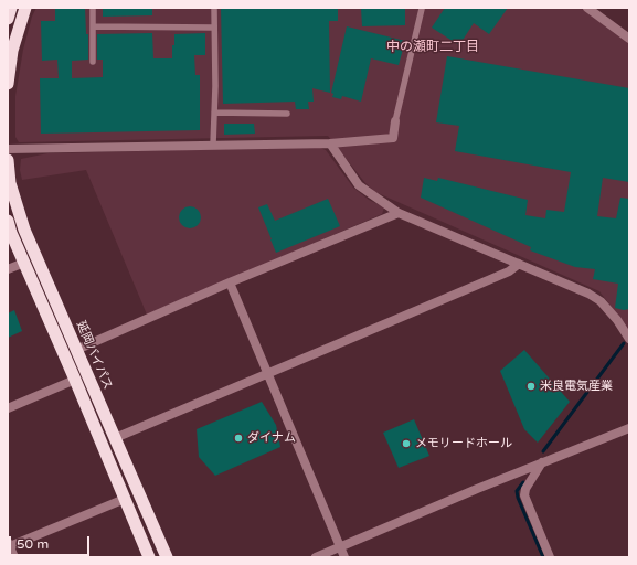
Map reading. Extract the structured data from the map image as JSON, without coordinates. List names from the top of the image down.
{
  "streets": {
    "highway": ["延岡バイパス"]
  },
  "districts": ["中の瀬町二丁目"],
  "places": ["米良電気産業", "ダイナム", "メモリードホール"],
  "scale_bar": "50 m"
}
